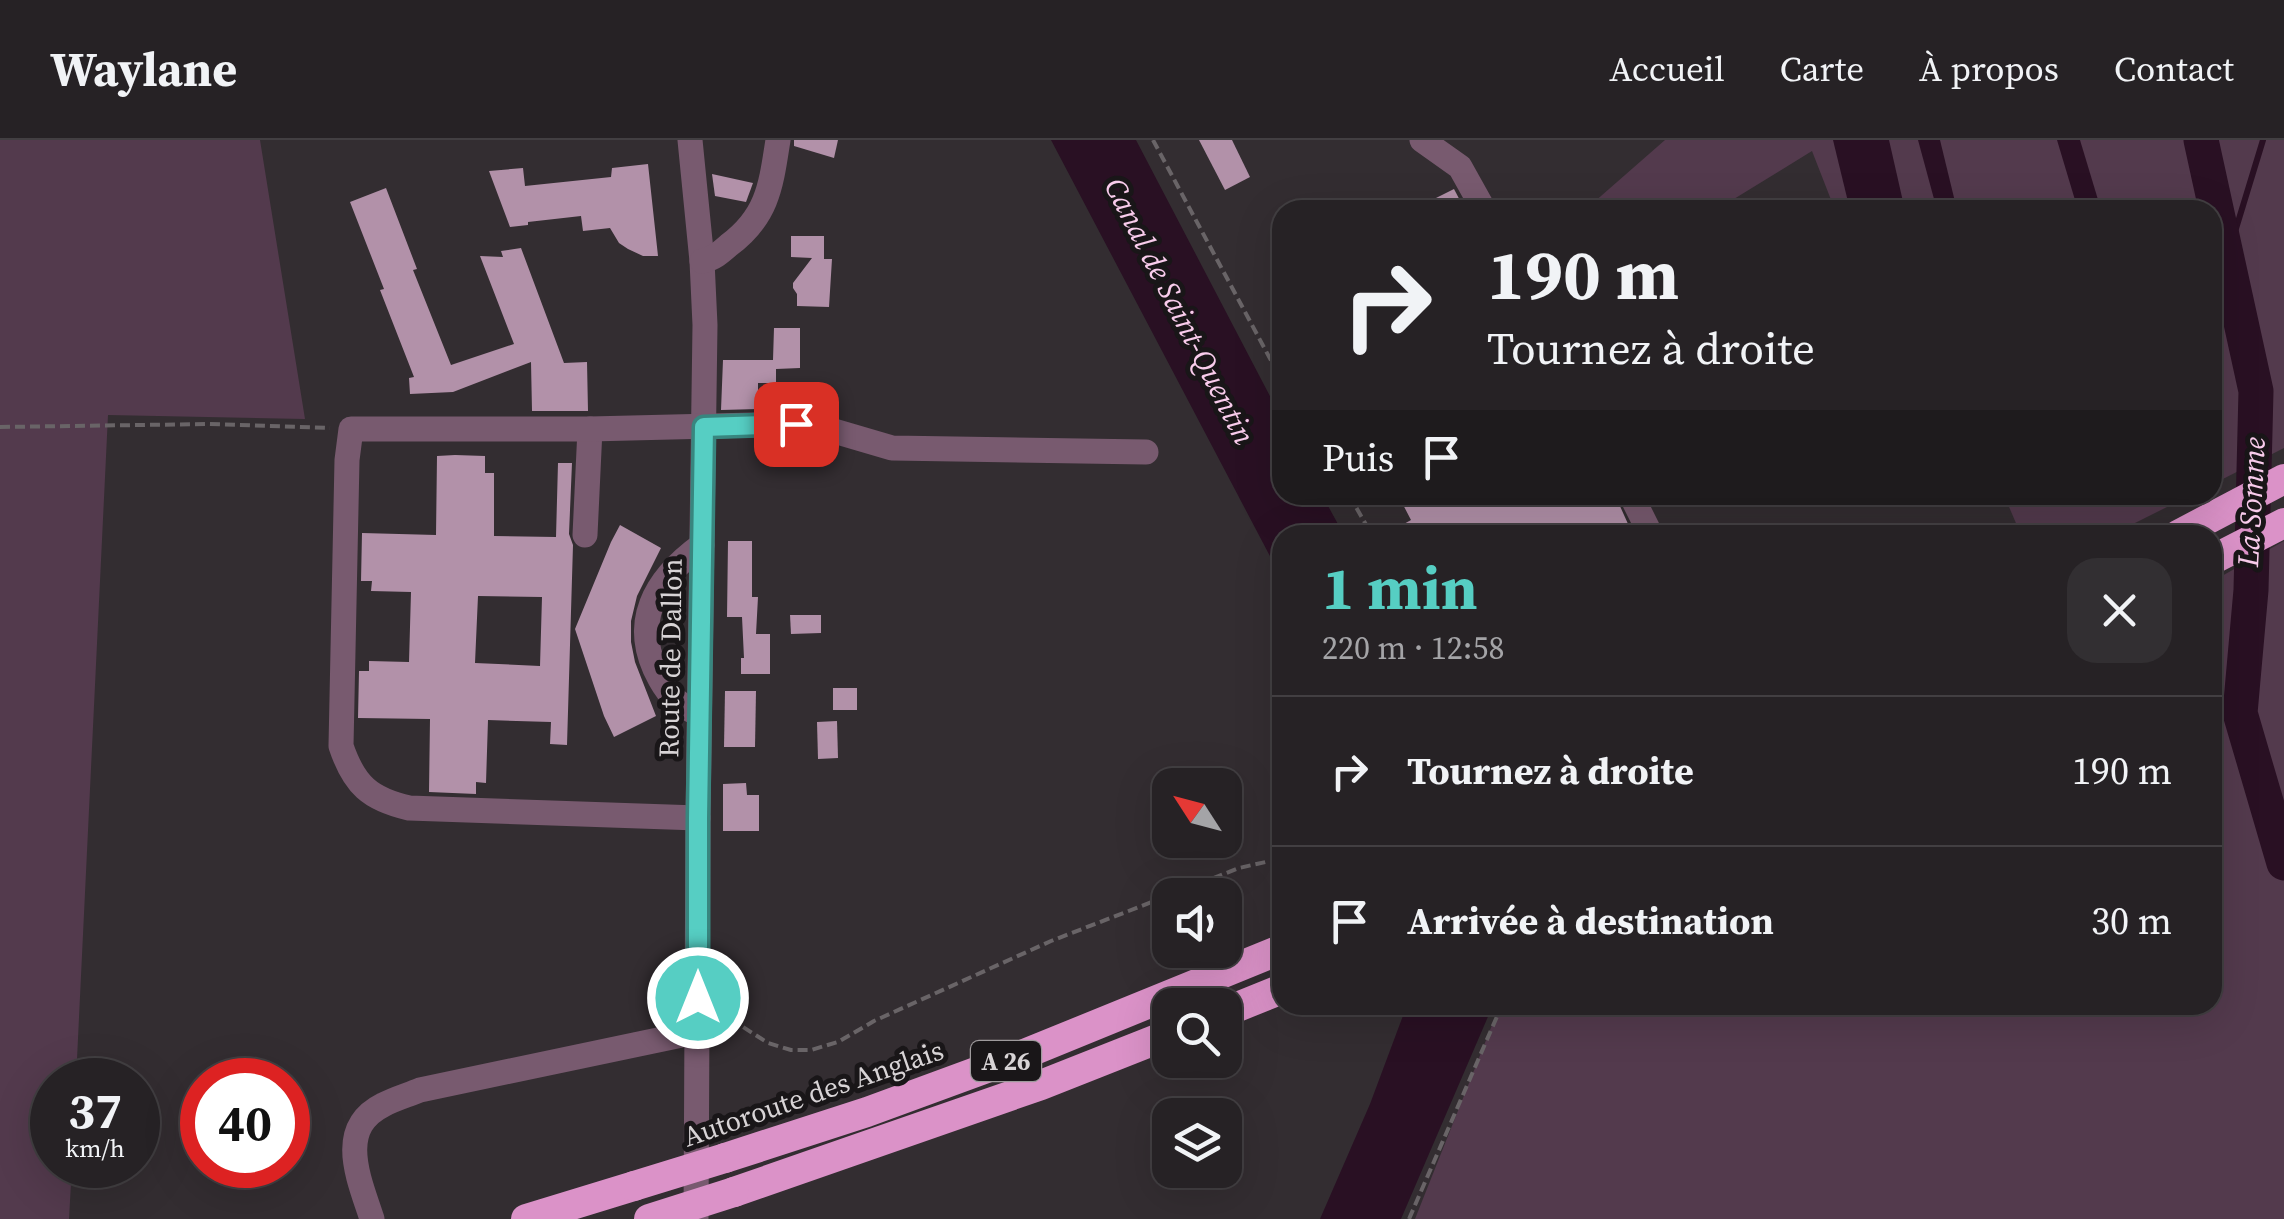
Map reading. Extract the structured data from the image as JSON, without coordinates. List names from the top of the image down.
{
  "streets": {
    "highway": ["A 26", "Autoroute des Anglais"],
    "street": ["Route de Dallon"]
  },
  "water": ["Canal de Saint-Quentin", "La Somme"],
  "north": "top left",
  "page": {
    "header": "Waylane",
    "nav": [
      "Accueil",
      "Carte",
      "À propos",
      "Contact"
    ],
    "turn": ["190 m", "Tournez à droite"],
    "then": "Puis",
    "heading": ["1 min", "220 m · 12:58"],
    "list": [
      {
        "name": "Tournez à droite",
        "value": "190 m"
      },
      {
        "name": "Arrivée à destination",
        "value": "30 m"
      }
    ],
    "speed": "37 km/h",
    "limit": "40"
  }
}
